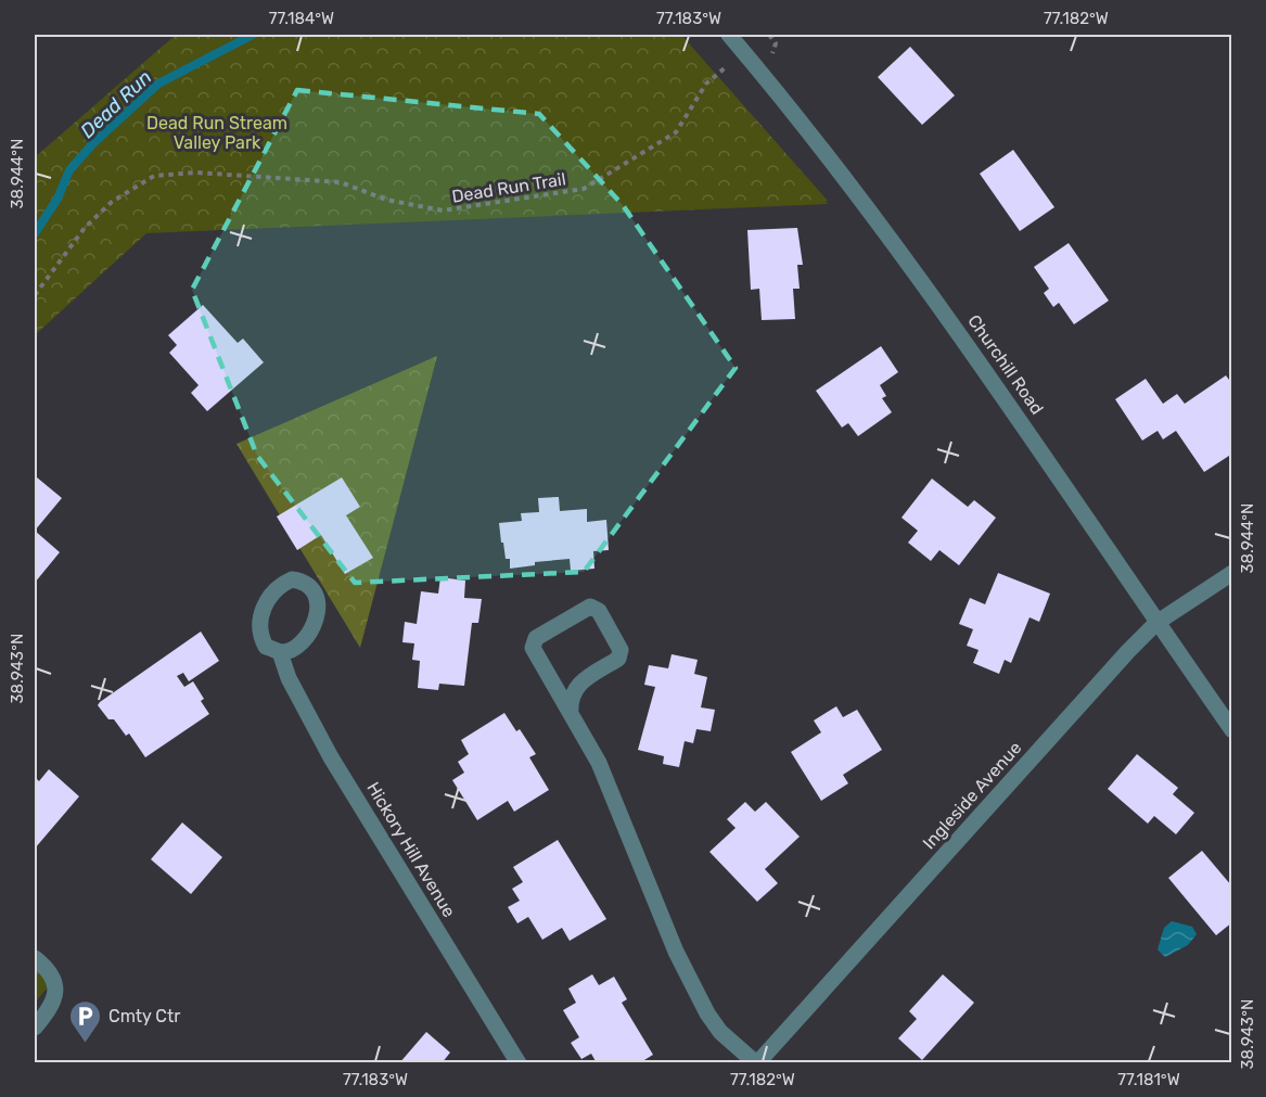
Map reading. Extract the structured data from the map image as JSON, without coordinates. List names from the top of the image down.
{
  "streets": {
    "street": ["Churchill Road", "Ingleside Avenue", "Hickory Hill Avenue"],
    "path": ["Dead Run Trail"]
  },
  "crossings": [
    ["Dead Run Trail", "Churchill Road"],
    ["Churchill Road", "Ingleside Avenue"]
  ],
  "water": ["Dead Run"],
  "parks": ["Dead Run Stream Valley Park"],
  "places": {
    "parking": ["Cmty Ctr"]
  },
  "coordinates": [
    "77.184°W",
    "77.183°W",
    "77.182°W",
    "38.944°N",
    "38.943°N",
    "77.181°W"
  ]
}
